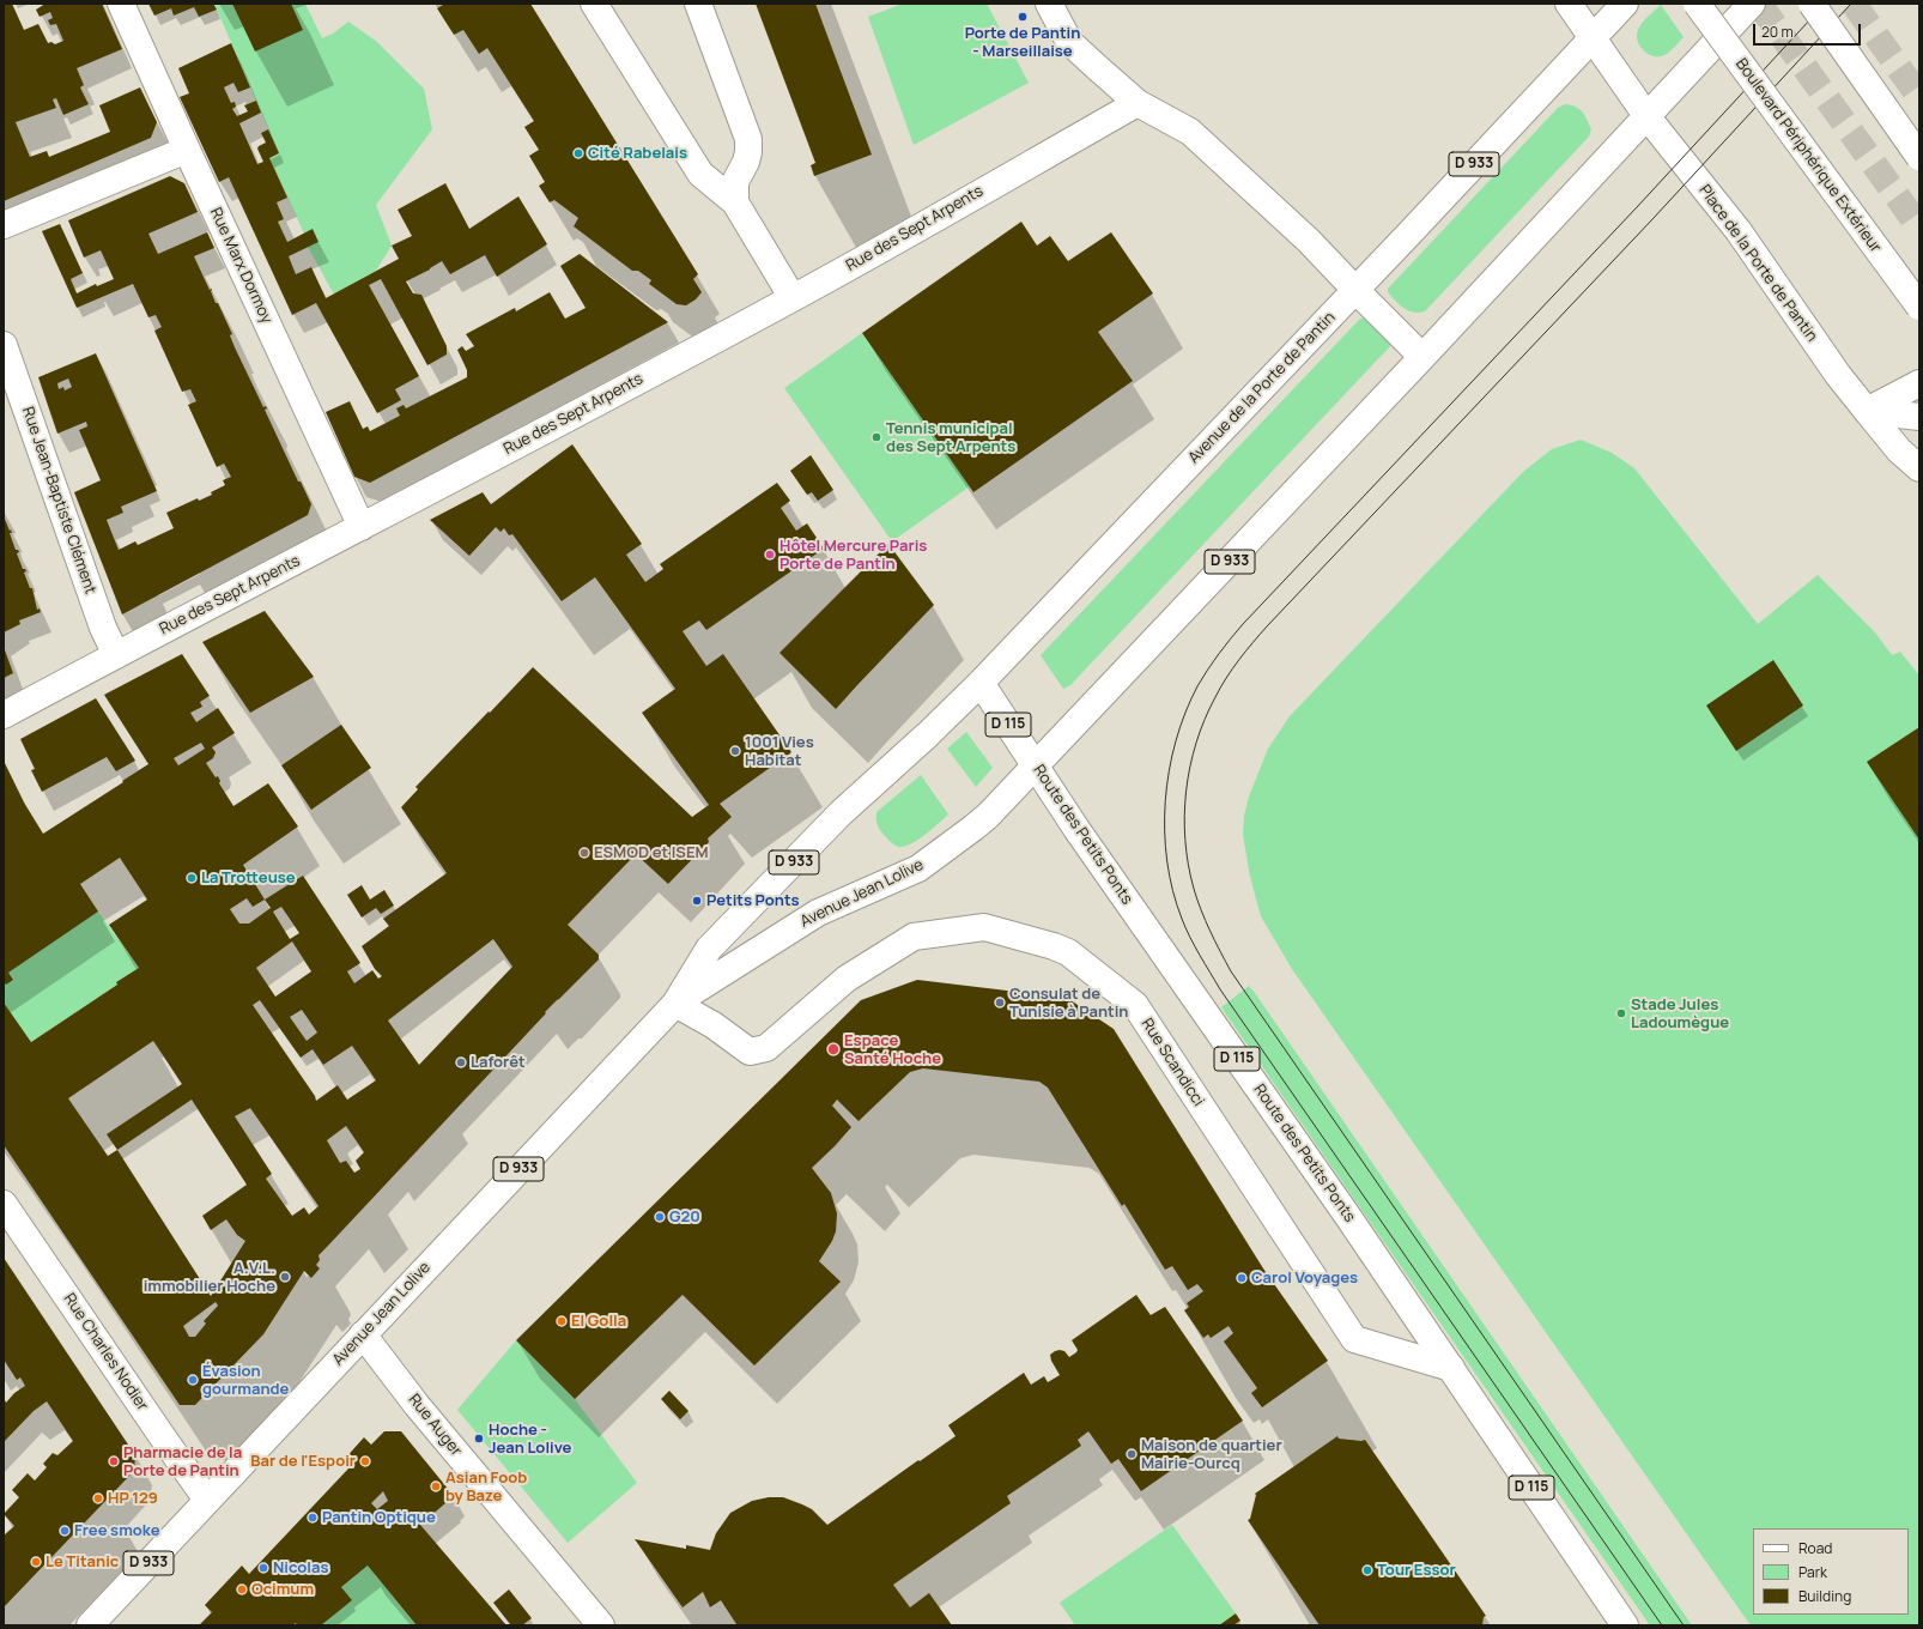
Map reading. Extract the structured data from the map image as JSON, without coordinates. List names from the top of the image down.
{
  "streets": {
    "main road": [
      "Boulevard Périphérique Extérieur",
      "D 933",
      "Rue des Sept Arpents",
      "Place de la Porte de Pantin",
      "Rue Marx Dormoy",
      "Avenue de la Porte de Pantin",
      "Rue Jean-Baptiste Clément",
      "D 115",
      "Route des Petits Ponts",
      "Avenue Jean Lolive",
      "Rue Scandicci",
      "Rue Charles Nodier",
      "Rue Auger"
    ]
  },
  "crossings": [
    ["D 933", "Place de la Porte de Pantin"],
    ["D 933", "Avenue de la Porte de Pantin"],
    ["D 933", "Route des Petits Ponts"],
    ["D 933", "Avenue Jean Lolive"],
    ["Rue des Sept Arpents", "Rue Marx Dormoy"],
    ["Rue des Sept Arpents", "Rue Jean-Baptiste Clément"],
    ["Place de la Porte de Pantin", "Avenue de la Porte de Pantin"],
    ["Avenue de la Porte de Pantin", "Route des Petits Ponts"],
    ["Avenue de la Porte de Pantin", "Avenue Jean Lolive"],
    ["Route des Petits Ponts", "Avenue Jean Lolive"],
    ["Route des Petits Ponts", "Rue Scandicci"],
    ["Avenue Jean Lolive", "Rue Scandicci"],
    ["Avenue Jean Lolive", "Rue Charles Nodier"],
    ["Avenue Jean Lolive", "Rue Auger"]
  ],
  "places": [
    "Porte de Pantin - Marseillaise",
    "Cité Rabelais",
    "Tennis municipal des Sept Arpents",
    "Hôtel Mercure Paris Porte de Pantin",
    "1001 Vies Habitat",
    "ESMOD et ISEM",
    "La Trotteuse",
    "Petits Ponts",
    "Consulat de Tunisie à Pantin",
    "Stade Jules Ladoumègue",
    "Espace Santé Hoche",
    "Laforêt",
    "G20",
    "A.V.L. immobilier Hoche",
    "Carol Voyages",
    "El Golla",
    "Évasion gourmande",
    "Hoche - Jean Lolive",
    "Maison de quartier Mairie-Ourcq",
    "Pharmacie de la Porte de Pantin",
    "Bar de l'Espoir",
    "Asian Foob by Baze",
    "HP 129",
    "Pantin Optique",
    "Free smoke",
    "Le Titanic",
    "Nicolas",
    "Tour Essor",
    "Ocimum"
  ],
  "legend": ["Road", "Park", "Building"],
  "scale_bar": "20 m"
}
